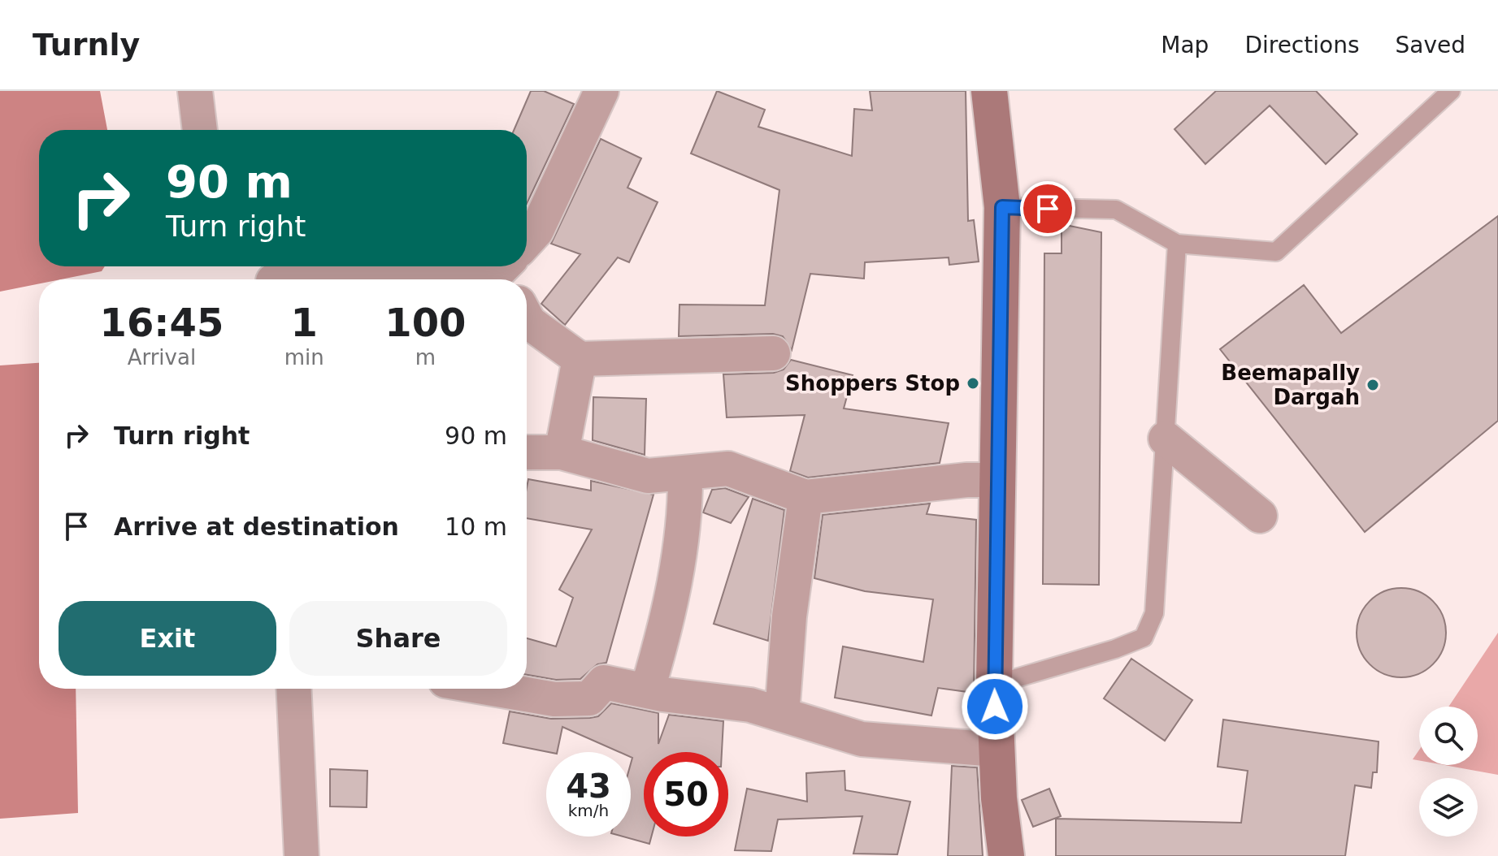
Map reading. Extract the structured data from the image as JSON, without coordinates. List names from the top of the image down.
{
  "places": ["Shoppers Stop", "Beemapally Dargah"],
  "page": {
    "header": "Turnly",
    "nav": ["Map", "Directions", "Saved"],
    "turn": ["90 m", "Turn right"],
    "eta": [
      "16:45",
      "Arrival",
      "1",
      "min",
      "100",
      "m"
    ],
    "list": [
      {
        "name": "Turn right",
        "value": "90 m"
      },
      {
        "name": "Arrive at destination",
        "value": "10 m"
      }
    ],
    "buttons": ["Exit", "Share"],
    "speed": "43 km/h",
    "limit": "50"
  }
}
